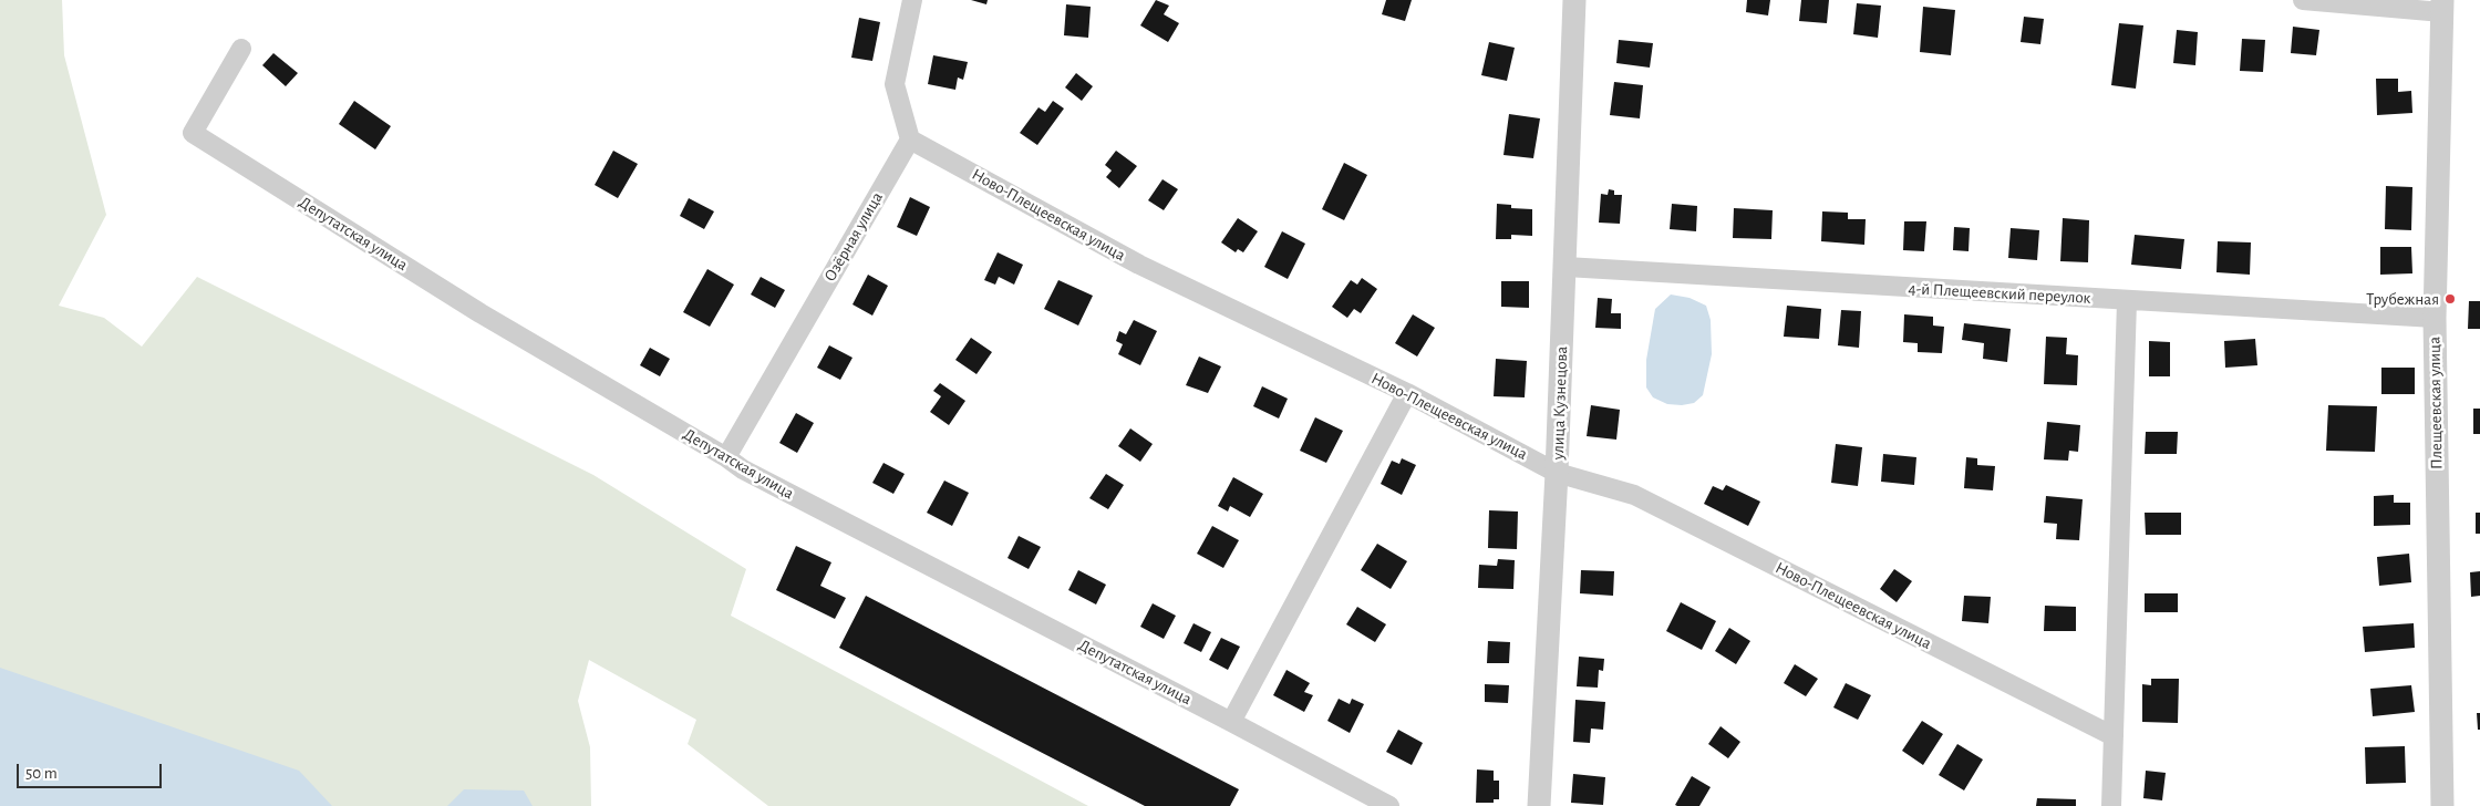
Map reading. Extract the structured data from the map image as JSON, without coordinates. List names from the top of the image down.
{
  "streets": {
    "street": [
      "Ново-Плещеевская улица",
      "Депутатская улица",
      "Озёрная улица",
      "4-й Плещеевский переулок",
      "улица Кузнецова",
      "Плещеевская улица"
    ]
  },
  "crossings": [
    ["Ново-Плещеевская улица", "Озёрная улица"],
    ["Ново-Плещеевская улица", "улица Кузнецова"],
    ["Депутатская улица", "Озёрная улица"],
    ["4-й Плещеевский переулок", "улица Кузнецова"],
    ["4-й Плещеевский переулок", "Плещеевская улица"]
  ],
  "places": ["Трубежная"],
  "scale_bar": "50 m"
}
